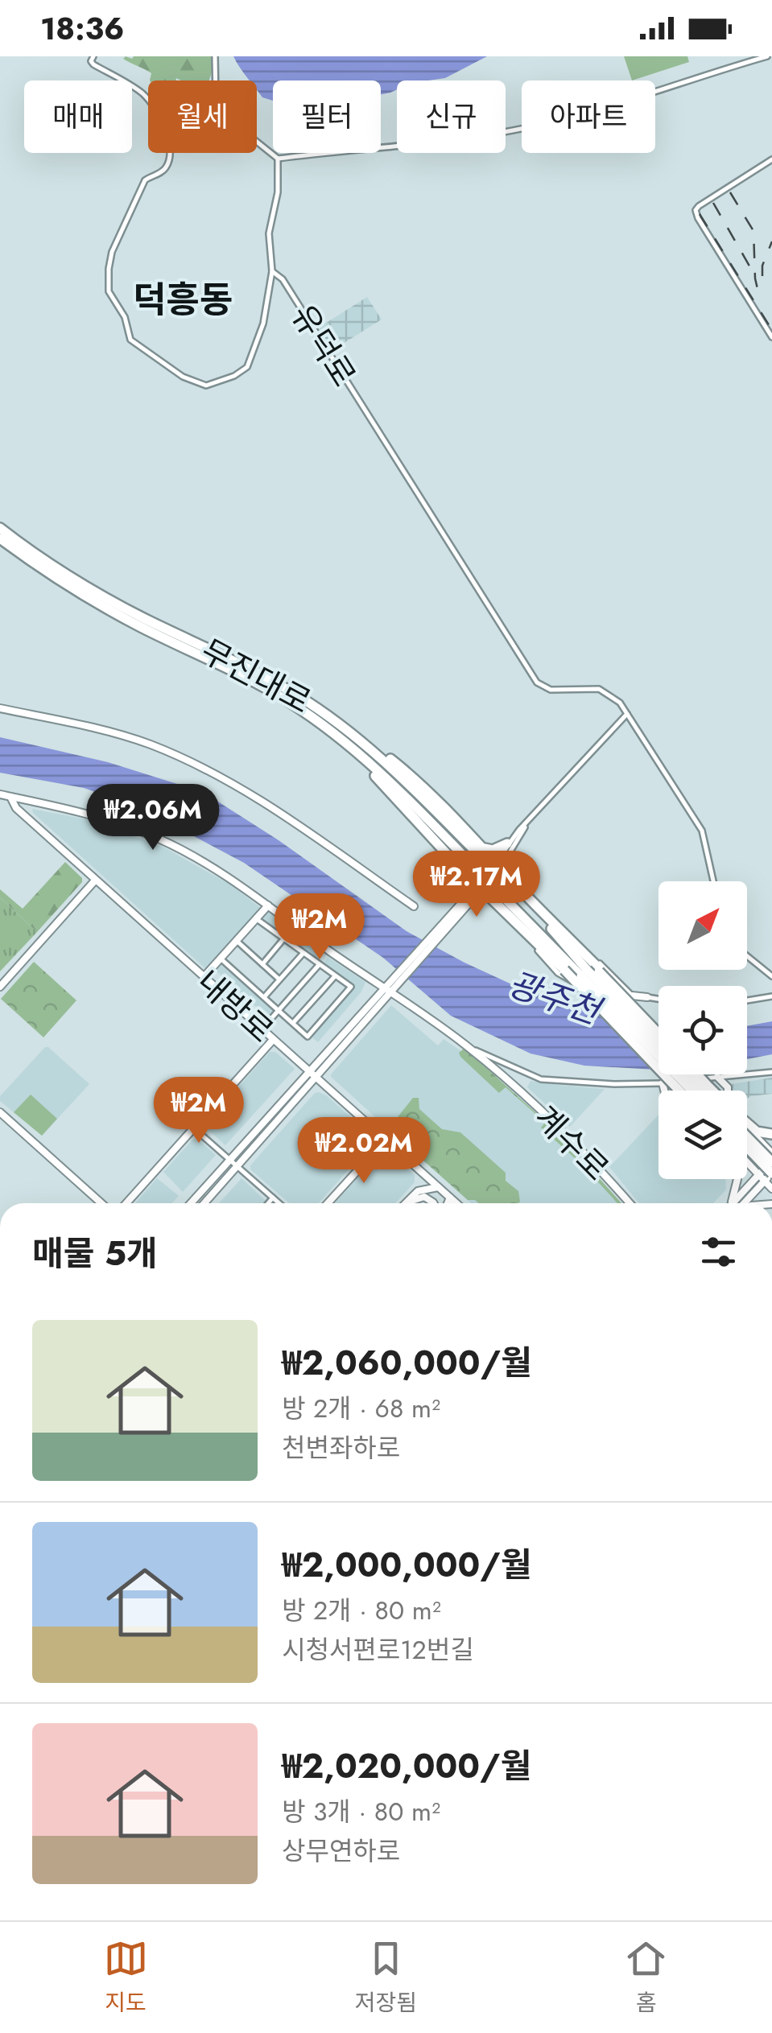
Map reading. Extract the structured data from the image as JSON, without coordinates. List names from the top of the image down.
{
  "streets": {
    "highway": ["무진대로"],
    "street": ["유덕로", "내방로", "계수로"]
  },
  "crossings": [
    ["내방로", "계수로"]
  ],
  "districts": ["덕흥동"],
  "water": ["광주천"],
  "north": "top right",
  "page": {
    "status": "18:36",
    "chip": [
      "매매",
      "월세",
      "필터",
      "신규",
      "아파트"
    ],
    "price": [
      "₩2.06M",
      "₩2.17M",
      "₩2M",
      "₩2M",
      "₩2.02M"
    ],
    "heading": "매물 5개",
    "list": [
      {
        "name": "₩2,060,000/월",
        "note": "방 2개 · 68 m² · 천변좌하로"
      },
      {
        "name": "₩2,000,000/월",
        "note": "방 2개 · 80 m² · 시청서편로12번길"
      },
      {
        "name": "₩2,020,000/월",
        "note": "방 3개 · 80 m² · 상무연하로"
      }
    ],
    "tabs": ["지도", "저장됨", "홈"]
  }
}
